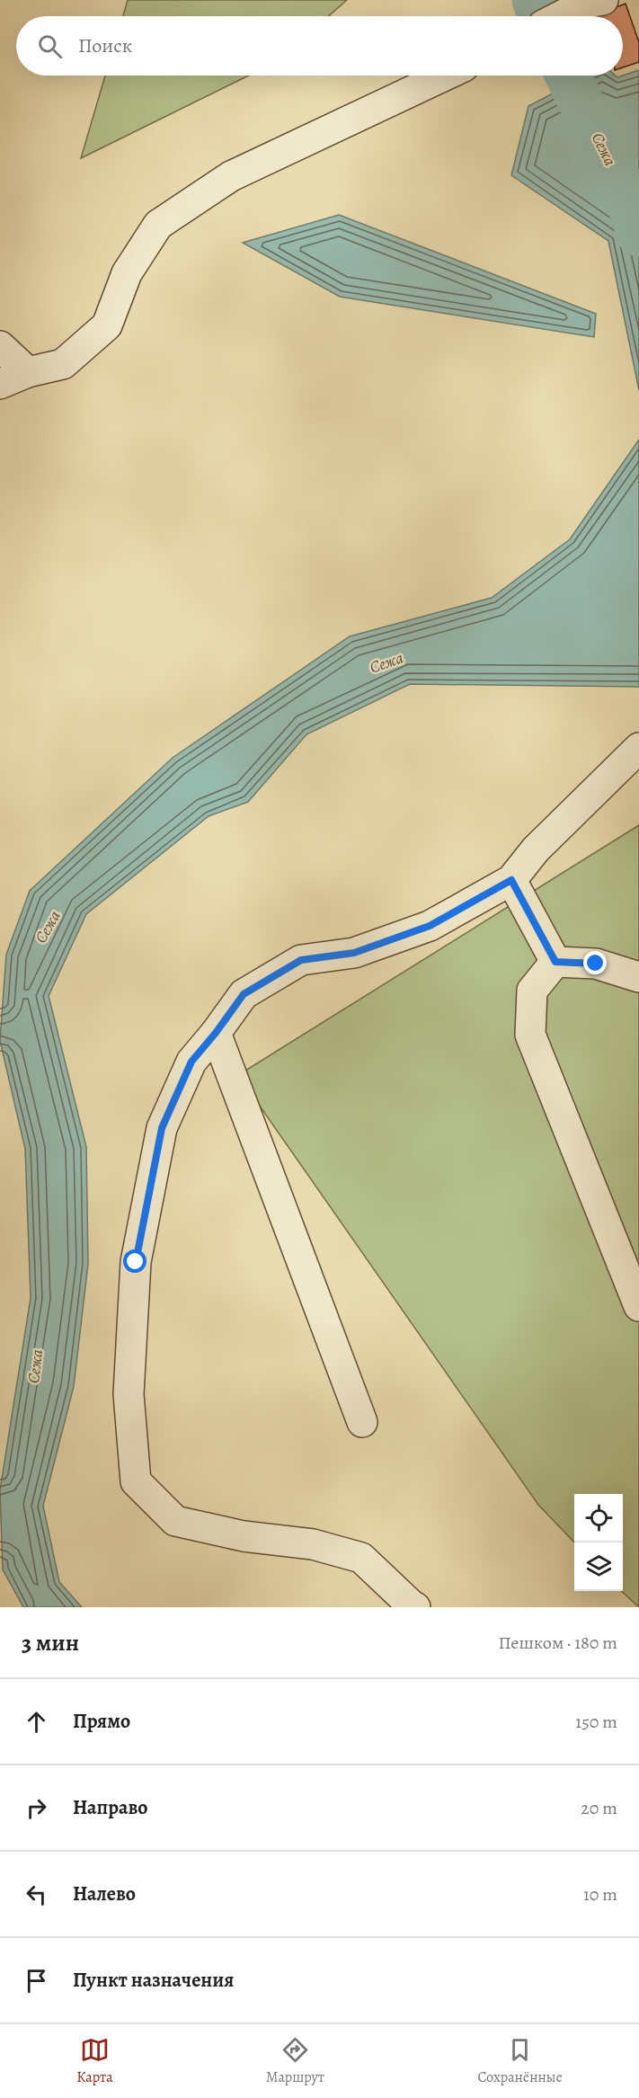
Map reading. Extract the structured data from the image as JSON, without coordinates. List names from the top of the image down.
{
  "water": ["Сежа"],
  "page": {
    "search": "Поиск",
    "heading": ["3 мин", "Пешком · 180 m"],
    "list": [
      ["Прямо", "150 m"],
      ["Направо", "20 m"],
      ["Налево", "10 m"],
      "Пункт назначения"
    ],
    "nav": ["Карта", "Маршрут", "Сохранённые"]
  }
}
